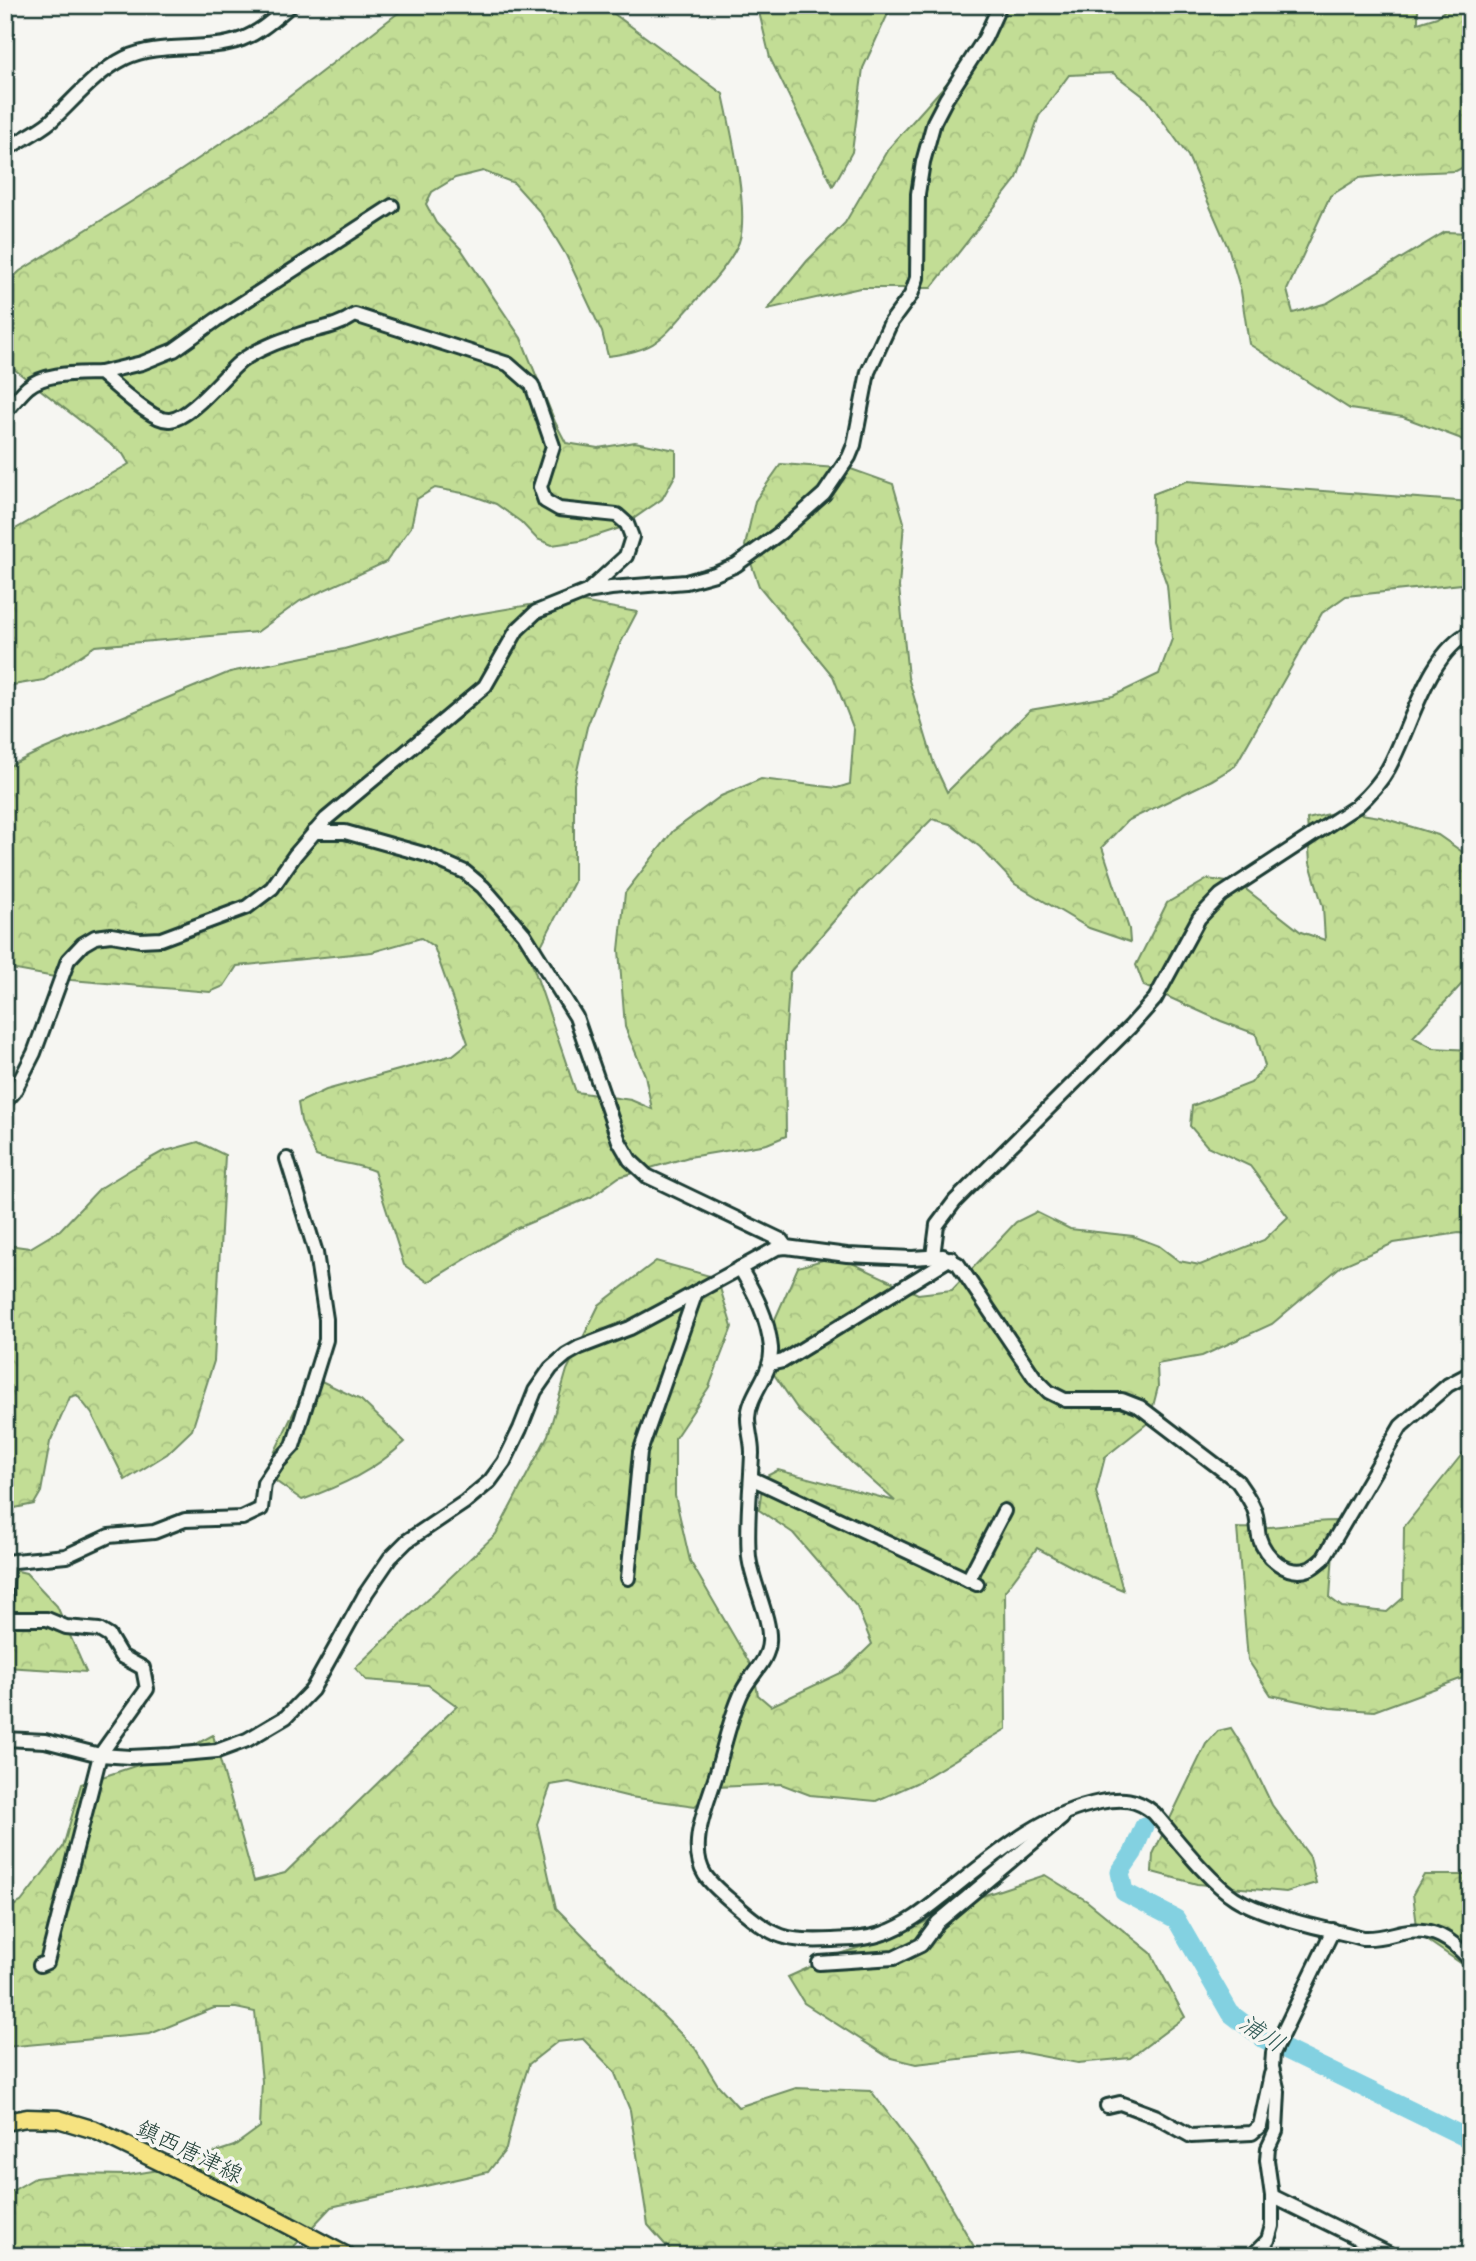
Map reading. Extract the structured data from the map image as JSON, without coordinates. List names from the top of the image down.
{
  "streets": {
    "main road": ["鎮西唐津線"]
  },
  "water": ["浦川"]
}
